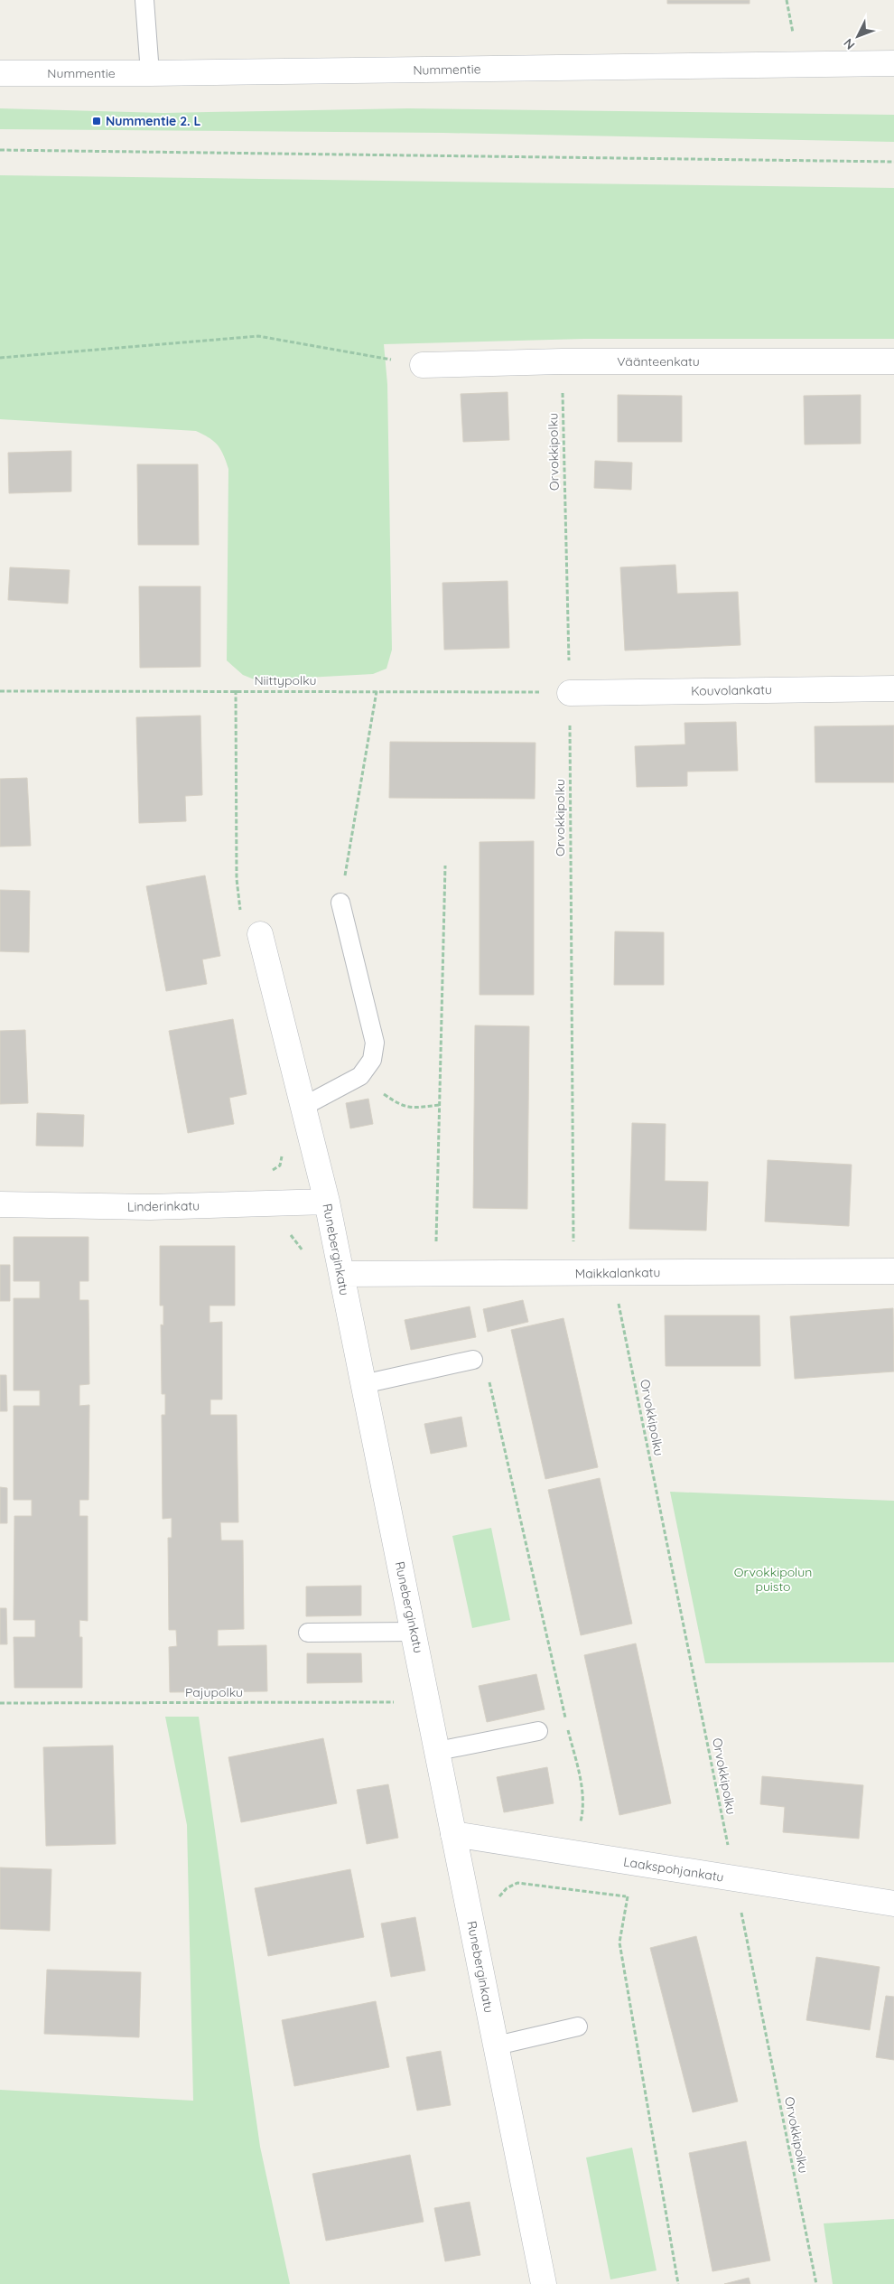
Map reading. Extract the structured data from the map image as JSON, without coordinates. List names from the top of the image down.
{
  "streets": {
    "street": [
      "Nummentie",
      "Väänteenkatu",
      "Kouvolankatu",
      "Linderinkatu",
      "Runeberginkatu",
      "Maikkalankatu",
      "Laakspohjankatu"
    ],
    "path": ["Orvokkipolku", "Niittypolku", "Pajupolku"]
  },
  "crossings": [
    ["Väänteenkatu", "Orvokkipolku"],
    ["Orvokkipolku", "Niittypolku"],
    ["Orvokkipolku", "Kouvolankatu"],
    ["Orvokkipolku", "Maikkalankatu"],
    ["Orvokkipolku", "Laakspohjankatu"],
    ["Niittypolku", "Kouvolankatu"],
    ["Linderinkatu", "Runeberginkatu"],
    ["Runeberginkatu", "Maikkalankatu"],
    ["Runeberginkatu", "Pajupolku"],
    ["Runeberginkatu", "Laakspohjankatu"]
  ],
  "parks": ["Orvokkipolun puisto"],
  "places": {
    "transit": ["Nummentie 2. L"]
  },
  "north": "bottom left"
}
